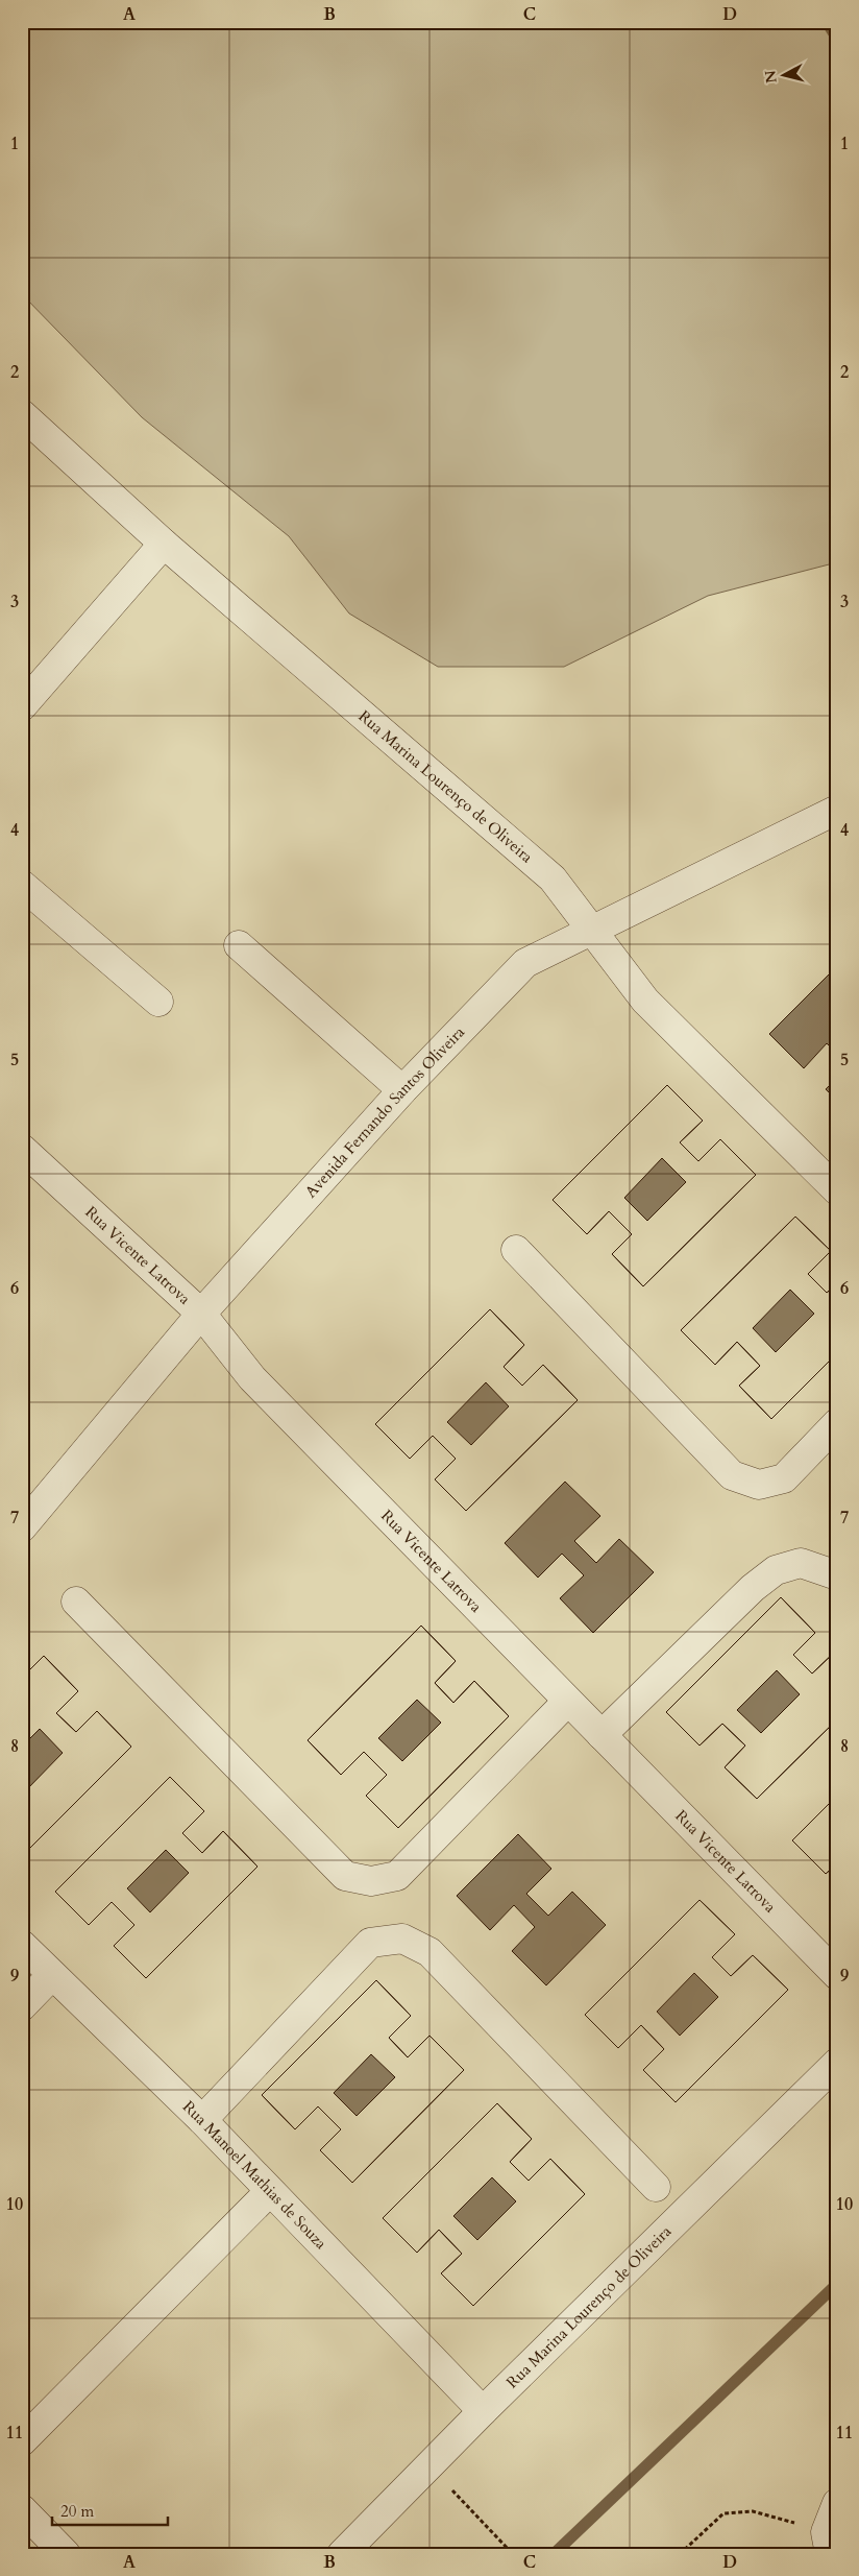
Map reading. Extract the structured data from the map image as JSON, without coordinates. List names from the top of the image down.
{
  "streets": {
    "street": [
      "Rua Marina Lourenço de Oliveira",
      "Avenida Fernando Santos Oliveira",
      "Rua Vicente Latrova",
      "Rua Manoel Mathias de Souza"
    ]
  },
  "crossings": [
    ["Rua Marina Lourenço de Oliveira", "Avenida Fernando Santos Oliveira"],
    ["Rua Marina Lourenço de Oliveira", "Rua Manoel Mathias de Souza"],
    ["Avenida Fernando Santos Oliveira", "Rua Vicente Latrova"]
  ],
  "scale_bar": "20 m",
  "north": "left",
  "grid": {
    "columns": [
      "A",
      "B",
      "C",
      "D"
    ],
    "rows": [
      "1",
      "2",
      "3",
      "4",
      "5",
      "6",
      "7",
      "8",
      "9",
      "10",
      "11"
    ]
  }
}
